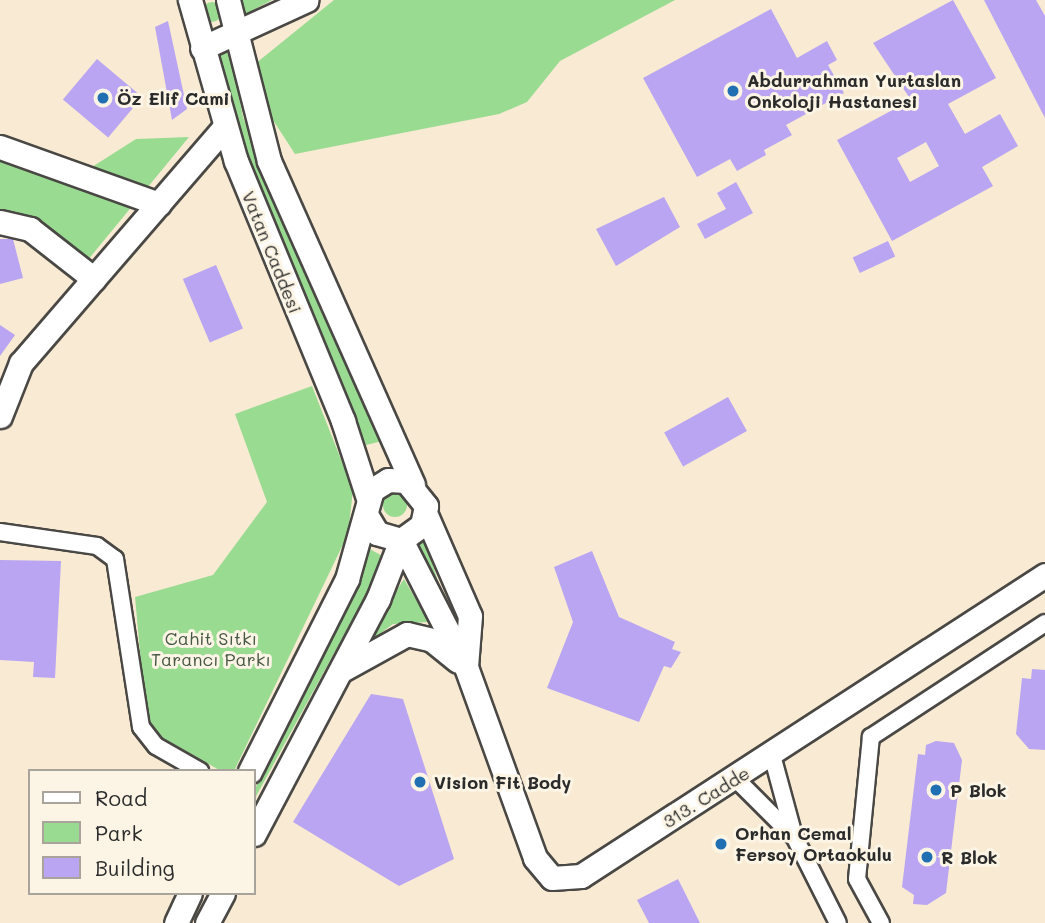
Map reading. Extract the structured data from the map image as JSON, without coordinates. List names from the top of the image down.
{
  "streets": {
    "main road": ["Vatan Caddesi", "313. Cadde"]
  },
  "crossings": [
    ["Vatan Caddesi", "313. Cadde"]
  ],
  "parks": ["Cahit Sıtkı Tarancı Parkı"],
  "places": [
    "Abdurrahman Yurtaslan Onkoloji Hastanesi",
    "Öz Elif Cami",
    "Vision Fit Body",
    "P Blok",
    "Orhan Cemal Fersoy Ortaokulu",
    "R Blok"
  ],
  "legend": ["Road", "Park", "Building"]
}
